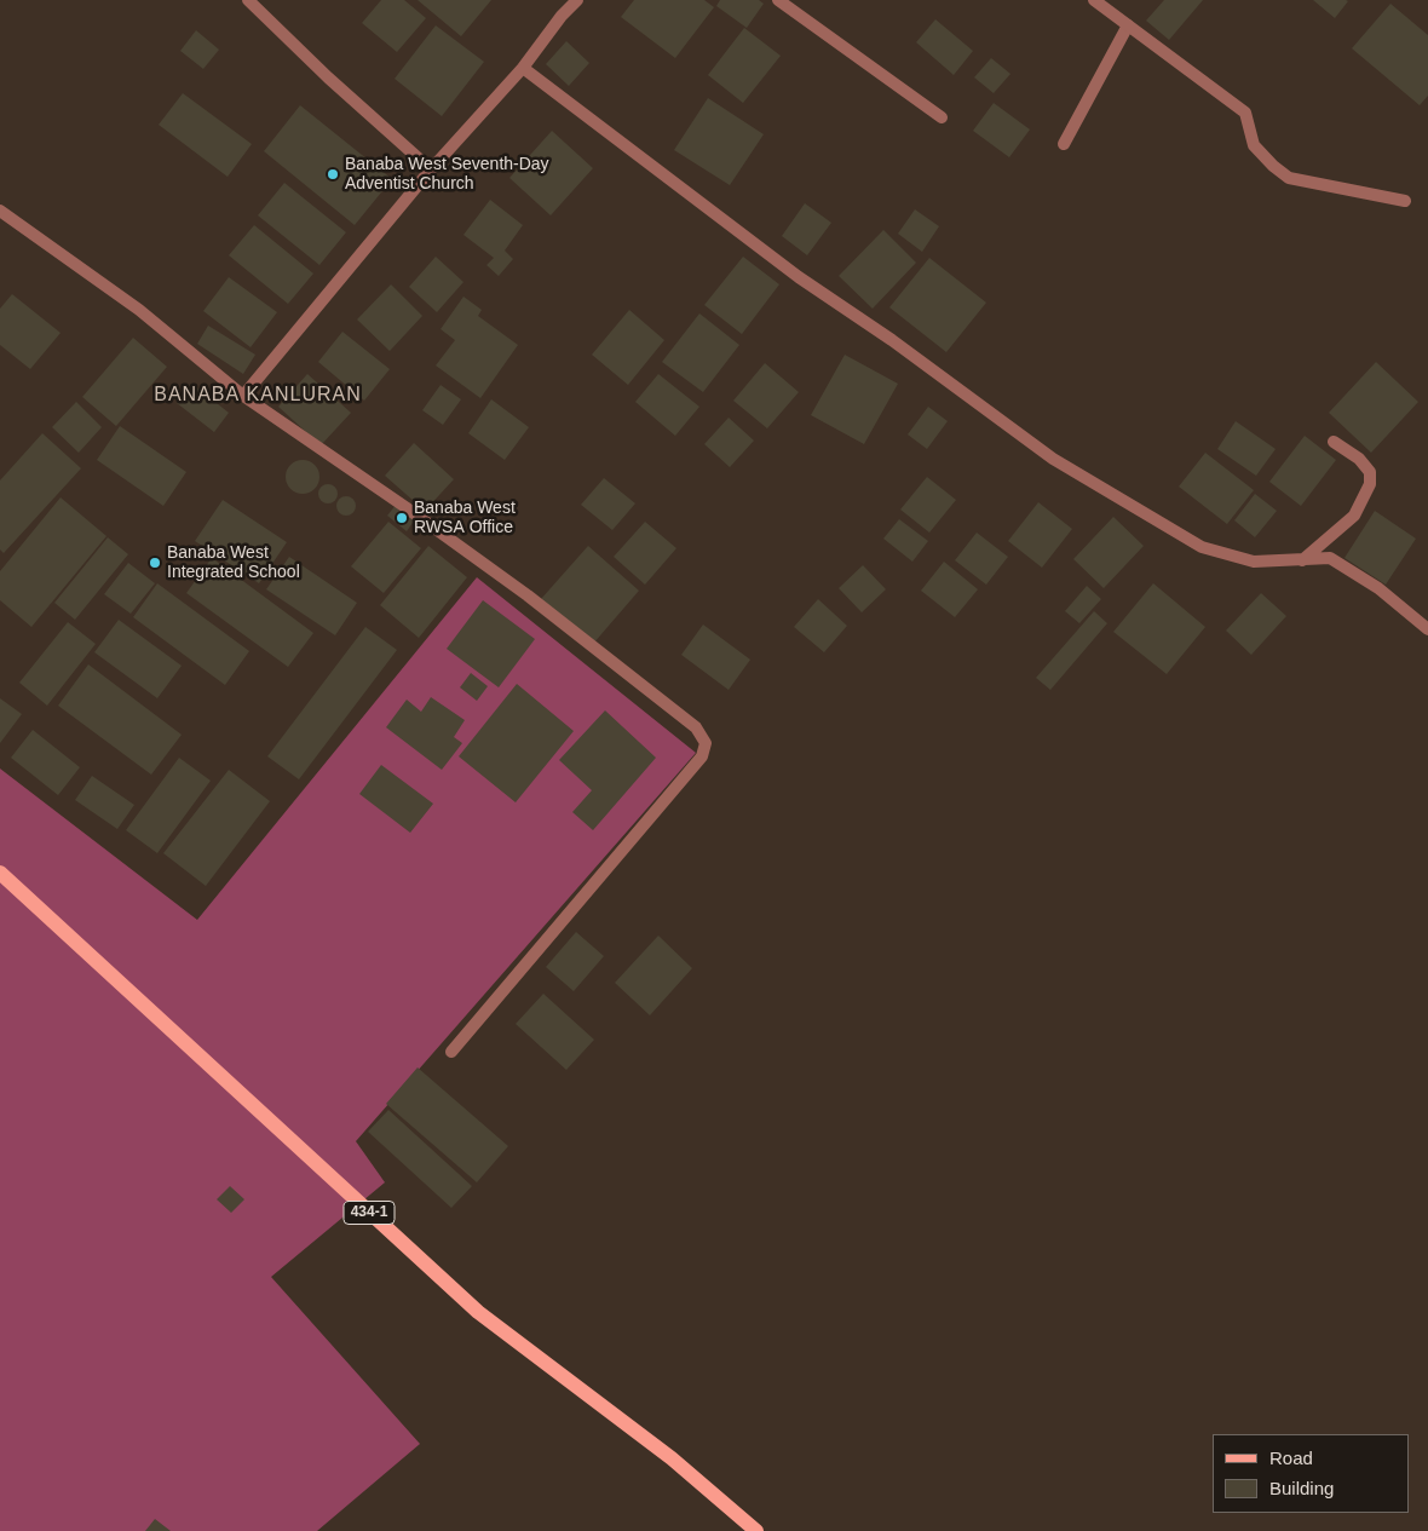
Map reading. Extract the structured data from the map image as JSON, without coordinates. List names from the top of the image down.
{
  "streets": {
    "main road": ["434-1"]
  },
  "districts": ["BANABA KANLURAN"],
  "places": ["Banaba West Seventh-Day Adventist Church", "Banaba West RWSA Office", "Banaba West Integrated School"],
  "legend": ["Road", "Building"]
}
